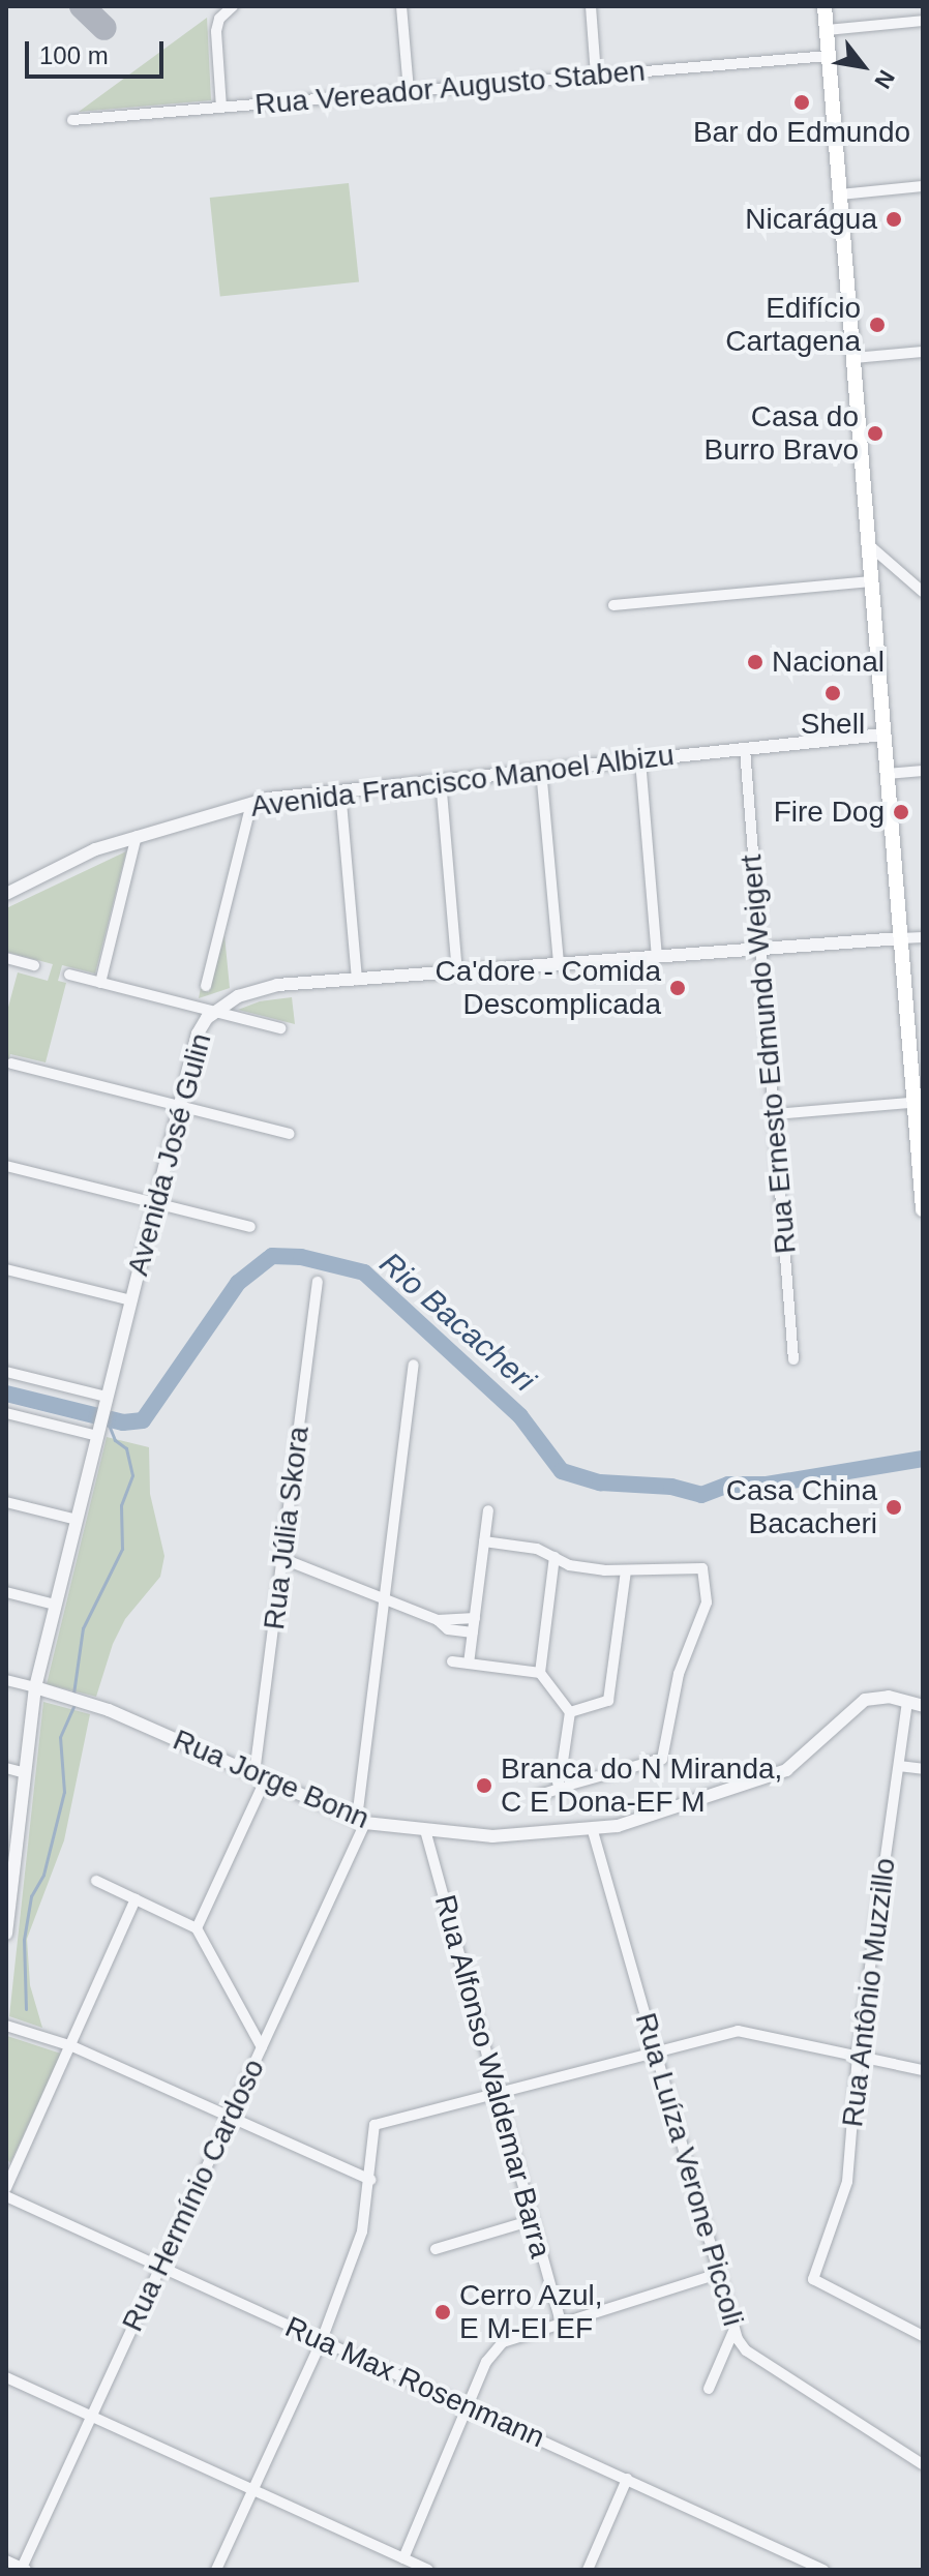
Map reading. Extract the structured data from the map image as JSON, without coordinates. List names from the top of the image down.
{
  "streets": {
    "street": [
      "Rua Vereador Augusto Staben",
      "Avenida Francisco Manoel Albizu",
      "Rua Ernesto Edmundo Weigert",
      "Avenida José Gulin",
      "Rua Júlia Skora",
      "Rua Jorge Bonn",
      "Rua Antônio Muzzillo",
      "Rua Alfonso Waldemar Barra",
      "Rua Luíza Verone Piccoli",
      "Rua Hermínio Cardoso",
      "Rua Max Rosenmann"
    ]
  },
  "crossings": [
    ["Avenida Francisco Manoel Albizu", "Rua Ernesto Edmundo Weigert"],
    ["Rua Ernesto Edmundo Weigert", "Avenida José Gulin"],
    ["Avenida José Gulin", "Rua Jorge Bonn"],
    ["Rua Júlia Skora", "Rua Jorge Bonn"],
    ["Rua Jorge Bonn", "Rua Antônio Muzzillo"],
    ["Rua Jorge Bonn", "Rua Alfonso Waldemar Barra"],
    ["Rua Jorge Bonn", "Rua Luíza Verone Piccoli"],
    ["Rua Jorge Bonn", "Rua Hermínio Cardoso"],
    ["Rua Hermínio Cardoso", "Rua Max Rosenmann"]
  ],
  "water": ["Rio Bacacheri"],
  "places": [
    "Bar do Edmundo",
    "Nicarágua",
    "Edifício Cartagena",
    "Casa do Burro Bravo",
    "Nacional",
    "Shell",
    "Fire Dog",
    "Ca'dore - Comida Descomplicada",
    "Casa China Bacacheri",
    "Branca do N Miranda, C E Dona-EF M",
    "Cerro Azul, E M-EI EF"
  ],
  "scale_bar": "100 m",
  "north": "bottom right"
}
